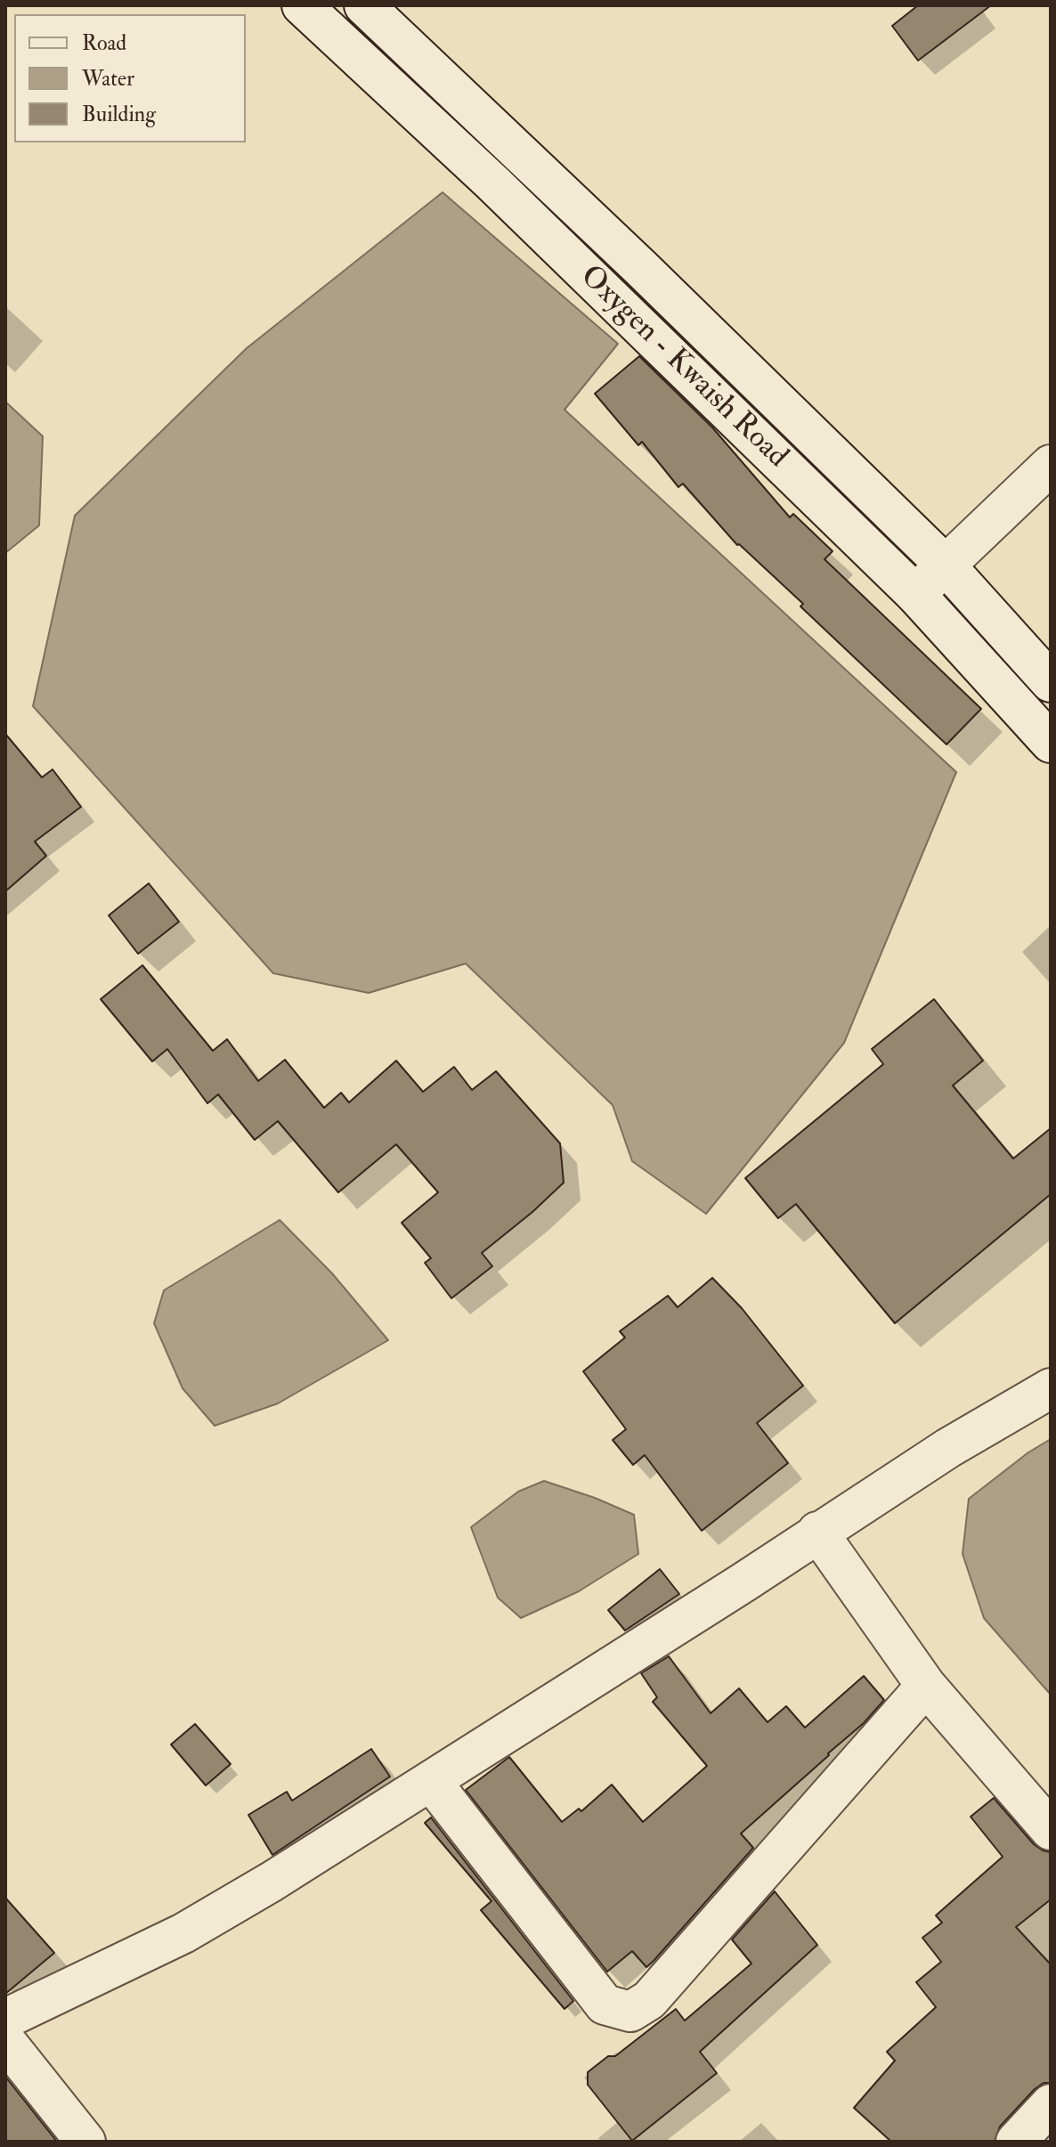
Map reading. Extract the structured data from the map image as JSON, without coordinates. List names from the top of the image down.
{
  "streets": {
    "street": ["Oxygen - Kwaish Road"]
  },
  "legend": ["Road", "Water", "Building"]
}
